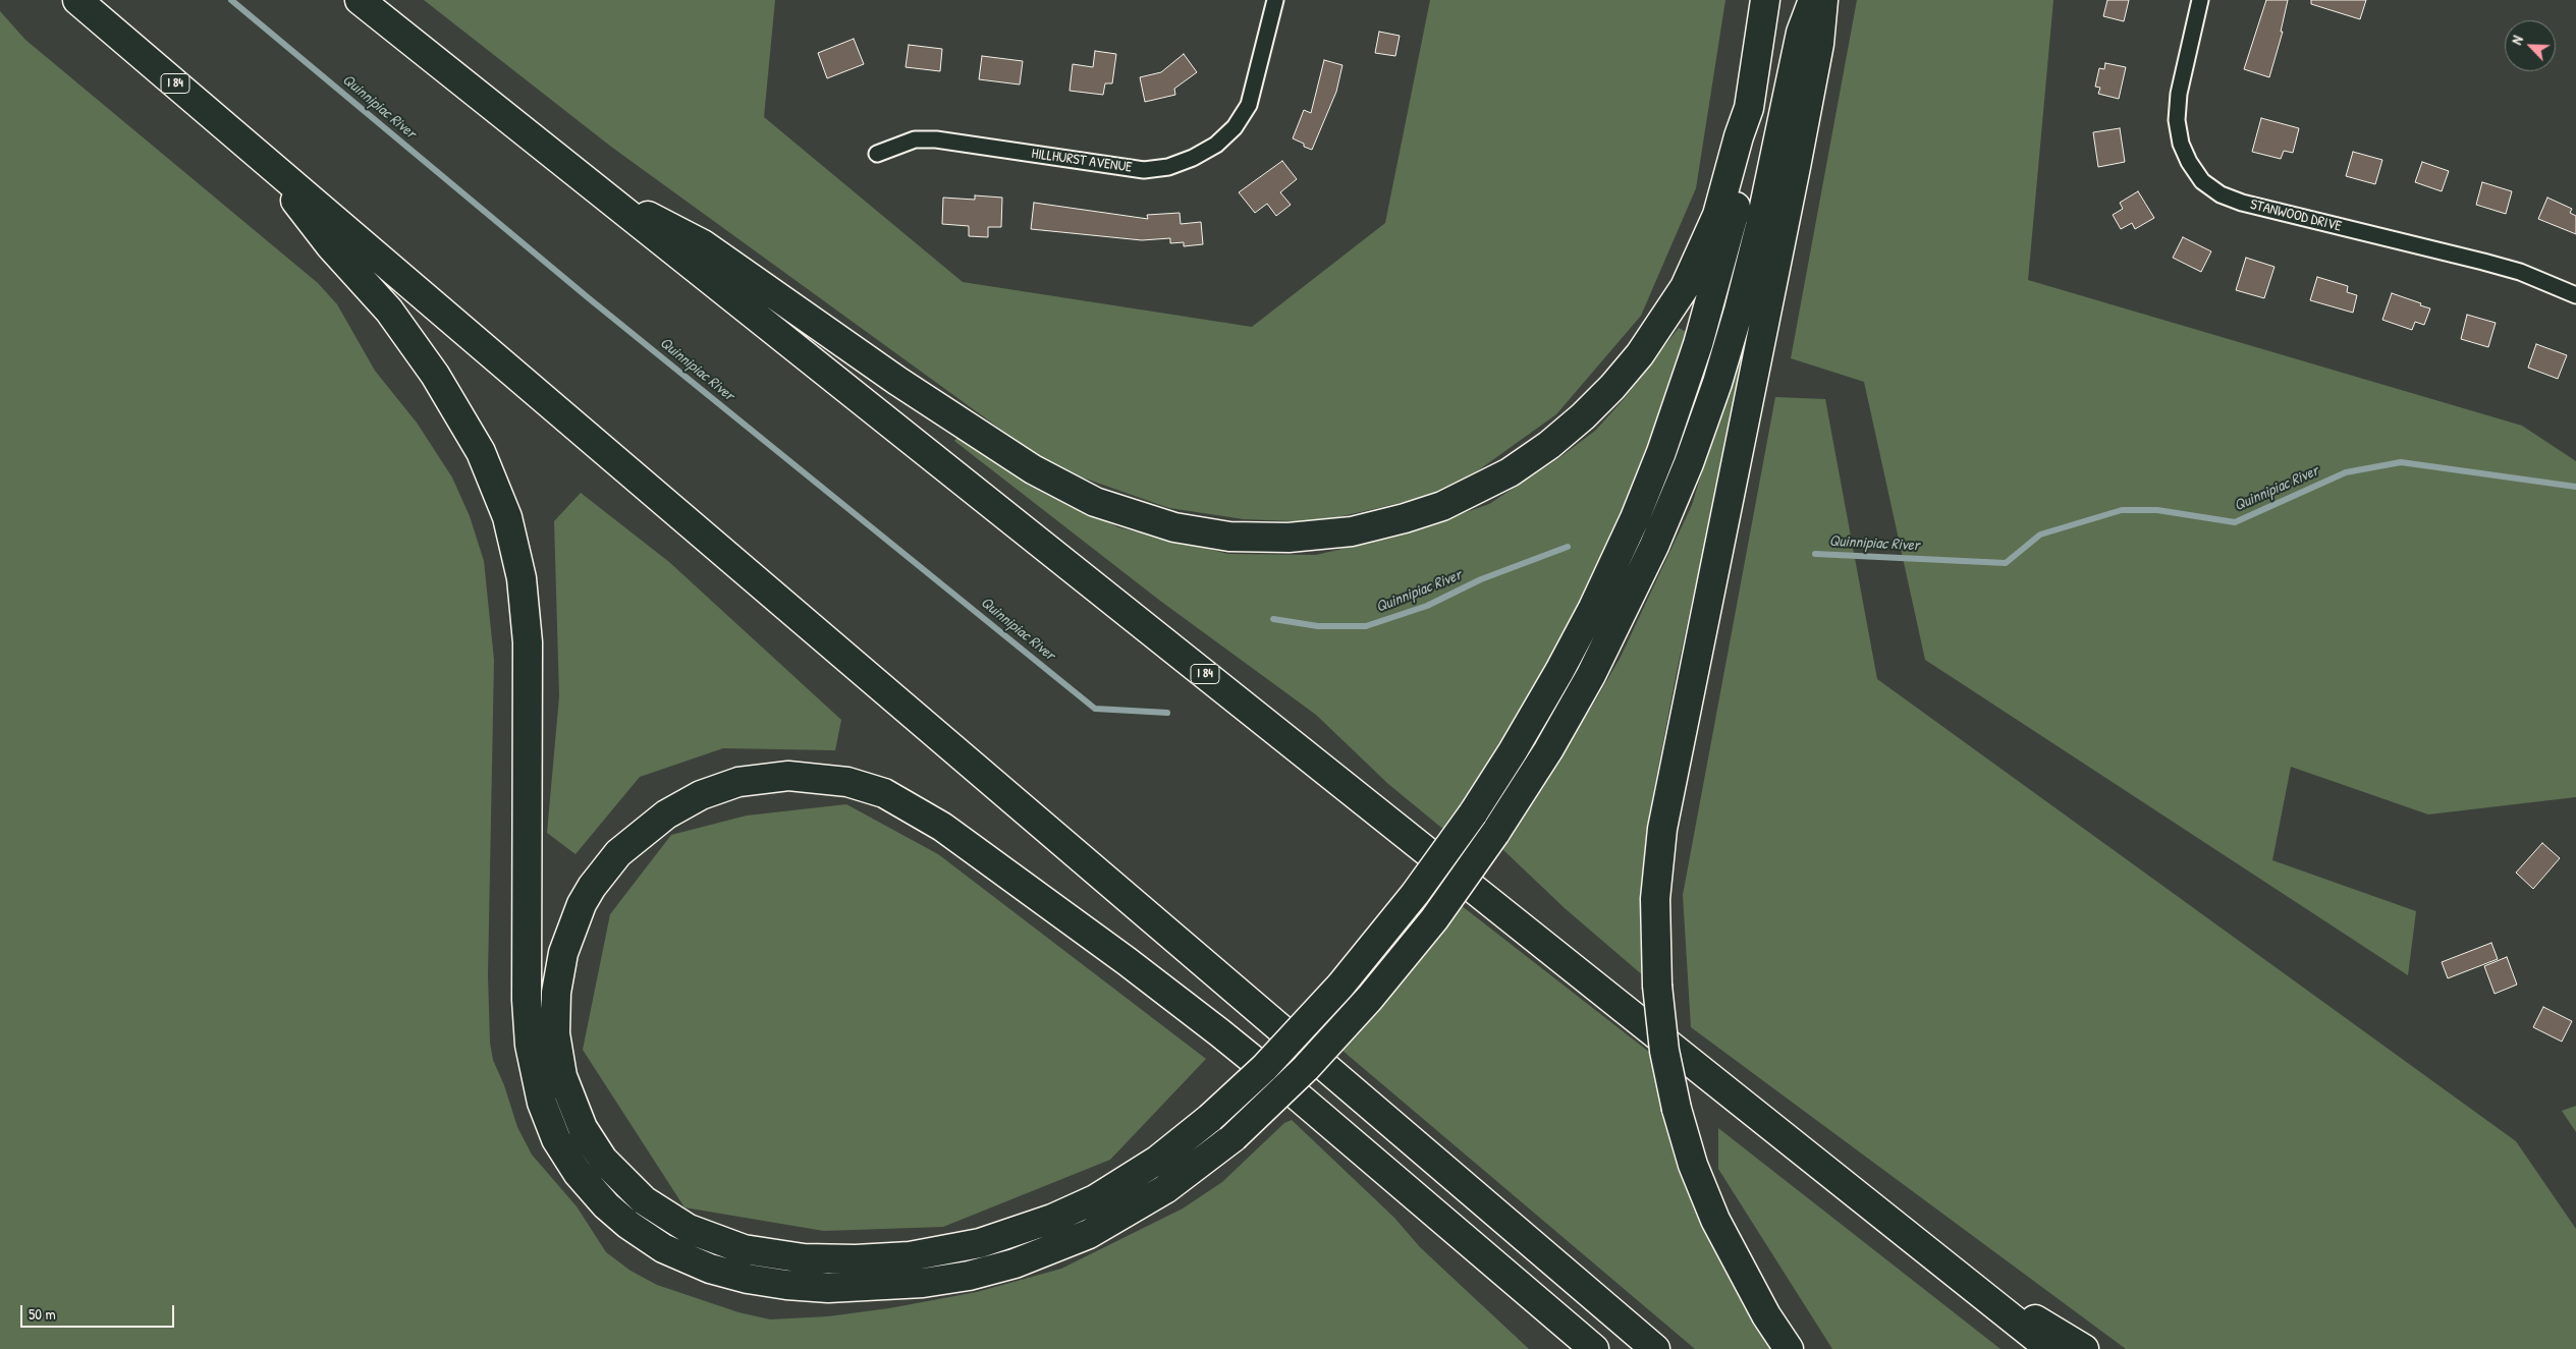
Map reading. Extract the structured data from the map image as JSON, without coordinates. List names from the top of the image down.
{
  "streets": {
    "highway": ["I 84"],
    "street": ["HILLHURST AVENUE", "STANWOOD DRIVE"]
  },
  "water": ["Quinnipiac River"],
  "scale_bar": "50 m",
  "north": "top left"
}
